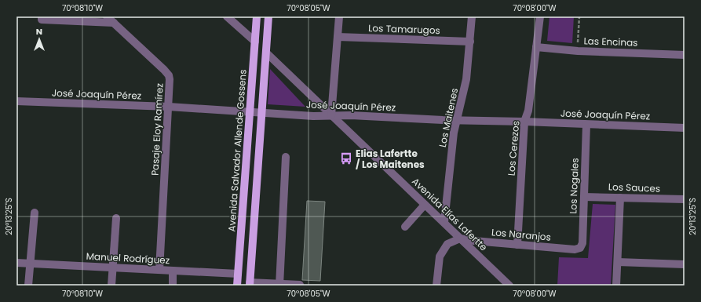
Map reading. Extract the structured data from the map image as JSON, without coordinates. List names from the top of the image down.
{
  "streets": {
    "main road": ["Avenida Salvador Allende Gossens"],
    "street": [
      "Los Tamarugos",
      "Las Encinas",
      "José Joaquín Pérez",
      "Los Maitenes",
      "Pasaje Eloy Ramírez",
      "Los Cerezos",
      "Los Nogales",
      "Los Sauces",
      "Avenida Elías Lafertte",
      "Los Naranjos",
      "Manuel Rodríguez"
    ]
  },
  "crossings": [
    ["Los Tamarugos", "Los Maitenes"],
    ["Las Encinas", "Los Cerezos"],
    ["José Joaquín Pérez", "Los Maitenes"],
    ["José Joaquín Pérez", "Pasaje Eloy Ramírez"],
    ["José Joaquín Pérez", "Los Cerezos"],
    ["José Joaquín Pérez", "Avenida Salvador Allende Gossens"],
    ["José Joaquín Pérez", "Los Nogales"],
    ["José Joaquín Pérez", "Avenida Elías Lafertte"],
    ["Los Maitenes", "Avenida Elías Lafertte"],
    ["Pasaje Eloy Ramírez", "Manuel Rodríguez"],
    ["Los Cerezos", "Los Naranjos"],
    ["Avenida Salvador Allende Gossens", "Manuel Rodríguez"],
    ["Los Nogales", "Los Sauces"],
    ["Los Nogales", "Los Naranjos"],
    ["Avenida Elías Lafertte", "Los Naranjos"]
  ],
  "places": {
    "bus stop": ["Elias Lafertte / Los Maitenes"]
  },
  "north": "top",
  "coordinates": [
    "70°08'10\"W",
    "70°08'05\"W",
    "70°08'00\"W",
    "20°13'25\"S"
  ]
}
